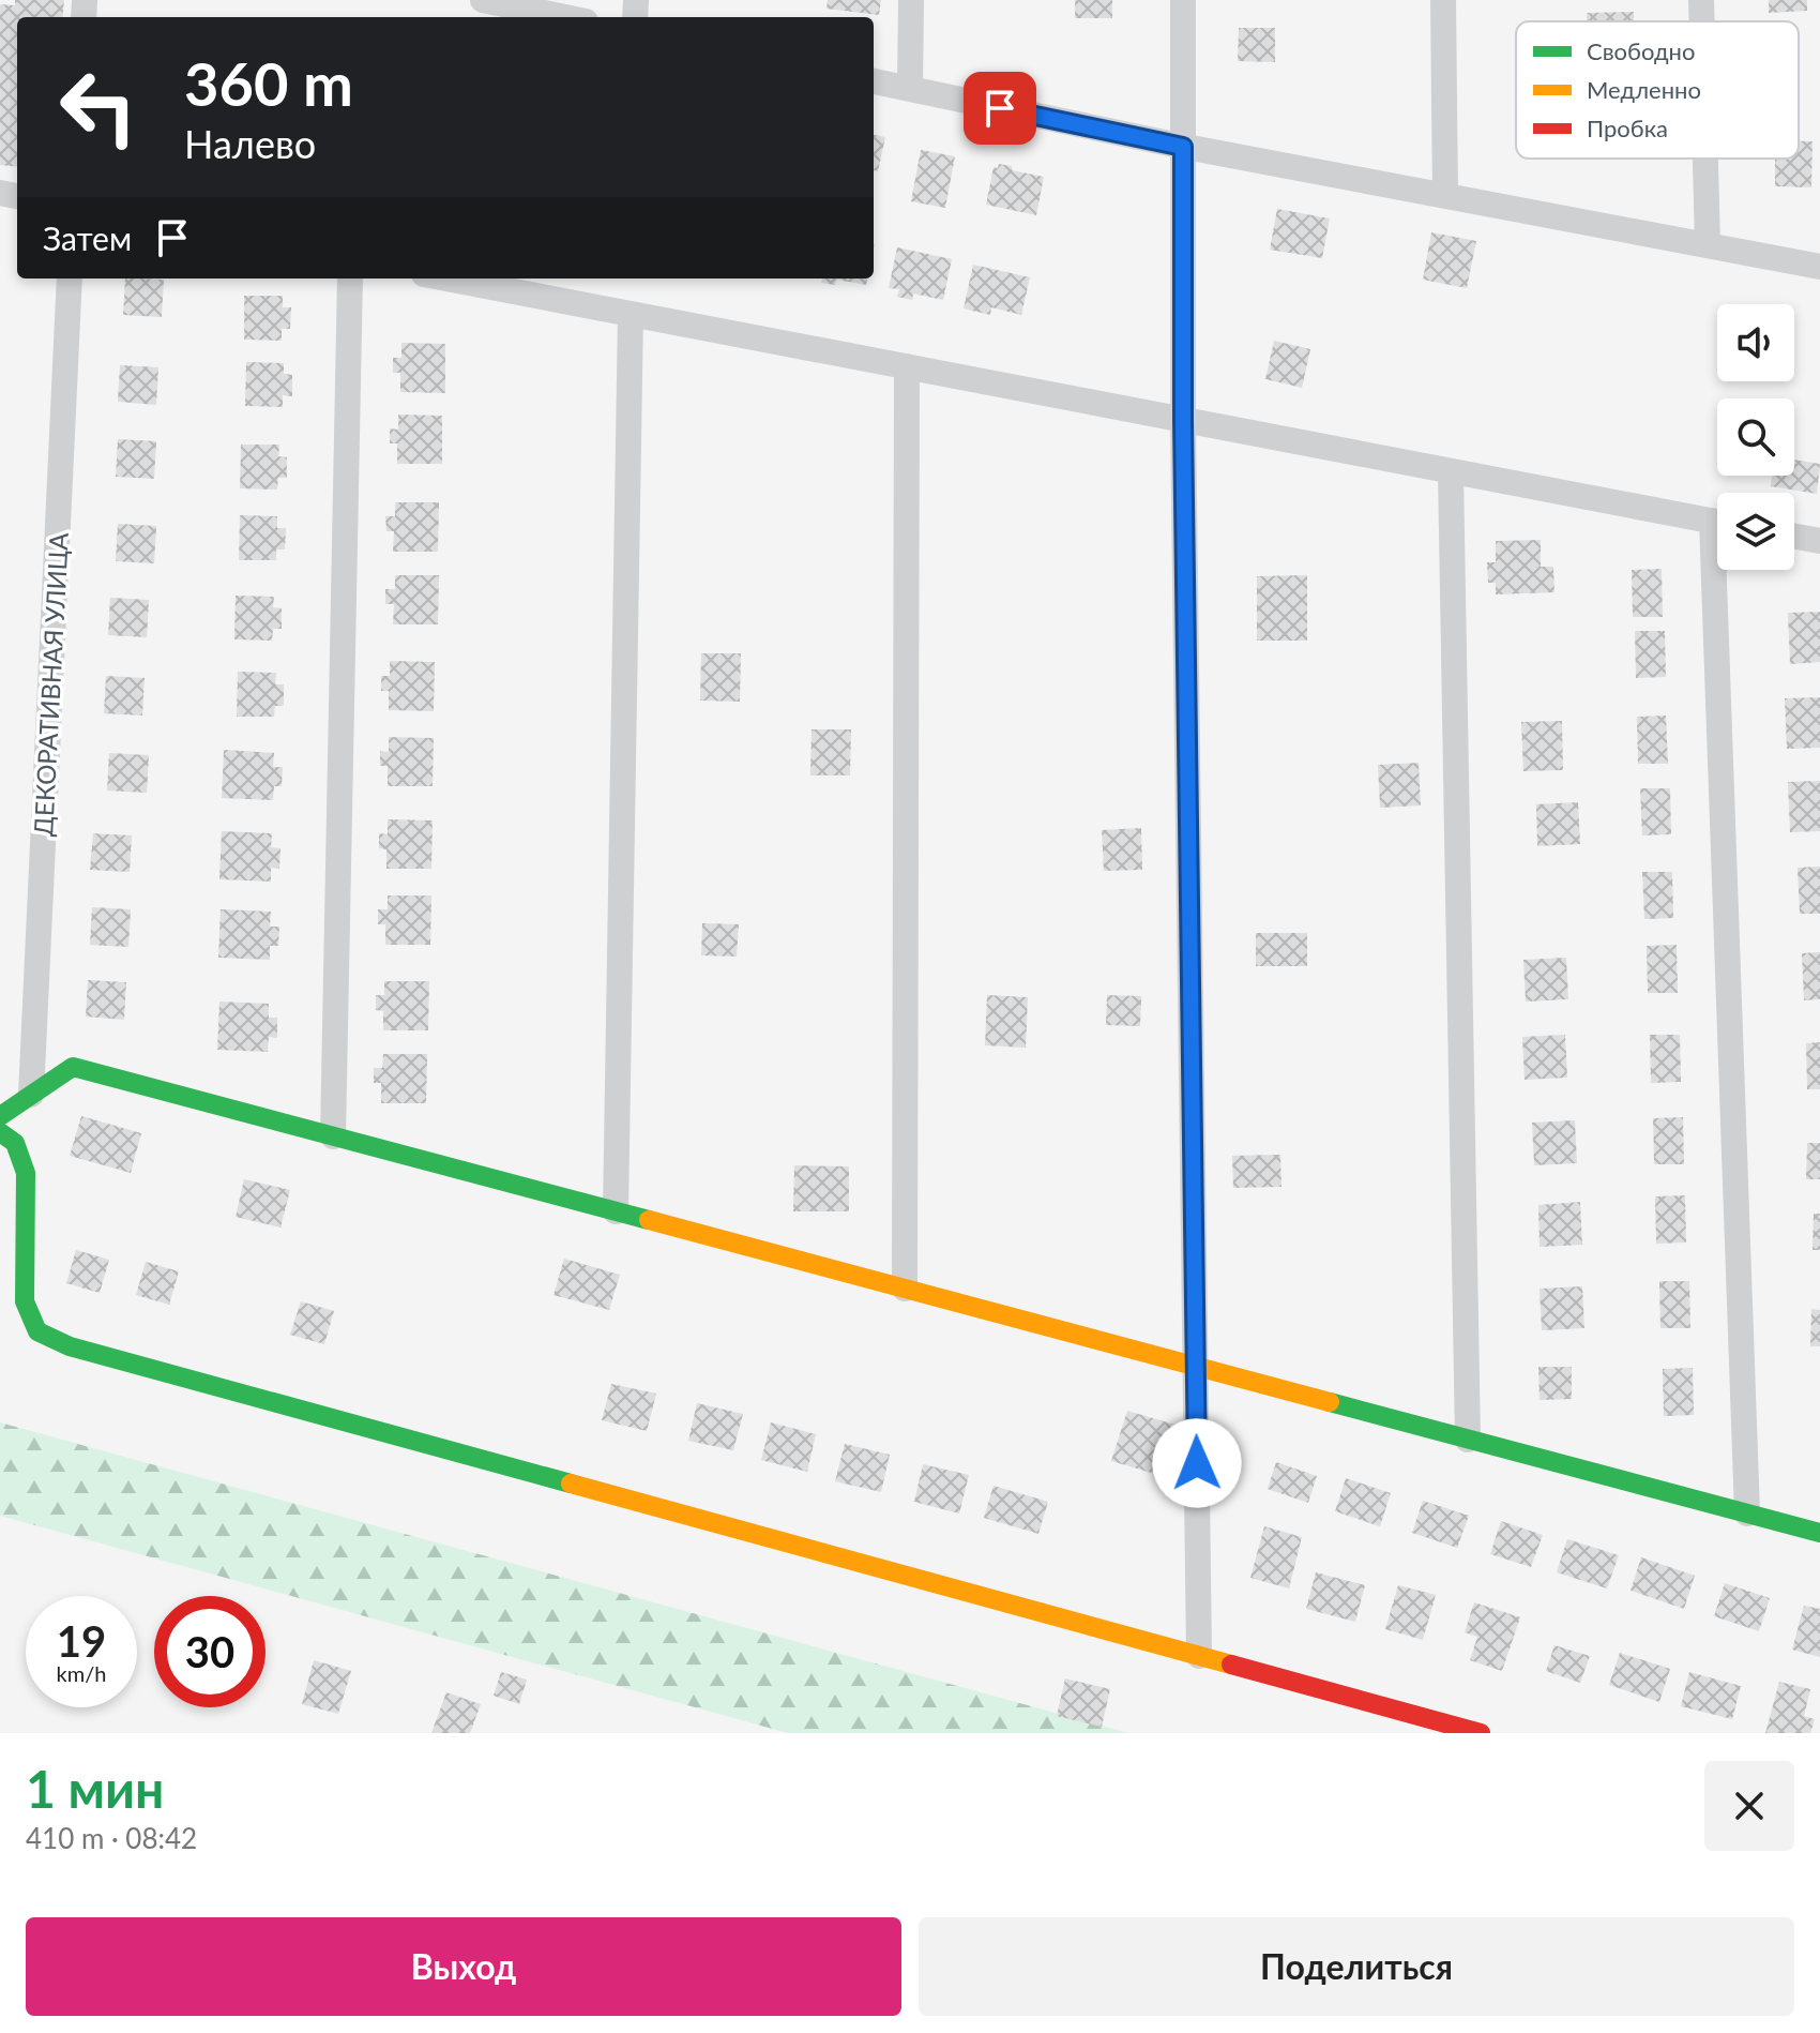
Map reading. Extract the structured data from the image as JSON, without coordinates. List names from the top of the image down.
{
  "streets": {
    "street": ["ДЕКОРАТИВНАЯ УЛИЦА"]
  },
  "legend": ["Свободно", "Медленно", "Пробка"],
  "page": {
    "turn": ["360 m", "Налево"],
    "then": "Затем",
    "speed": "19 km/h",
    "limit": "30",
    "heading": ["1 мин", "410 m · 08:42"],
    "buttons": ["Выход", "Поделиться"]
  }
}
